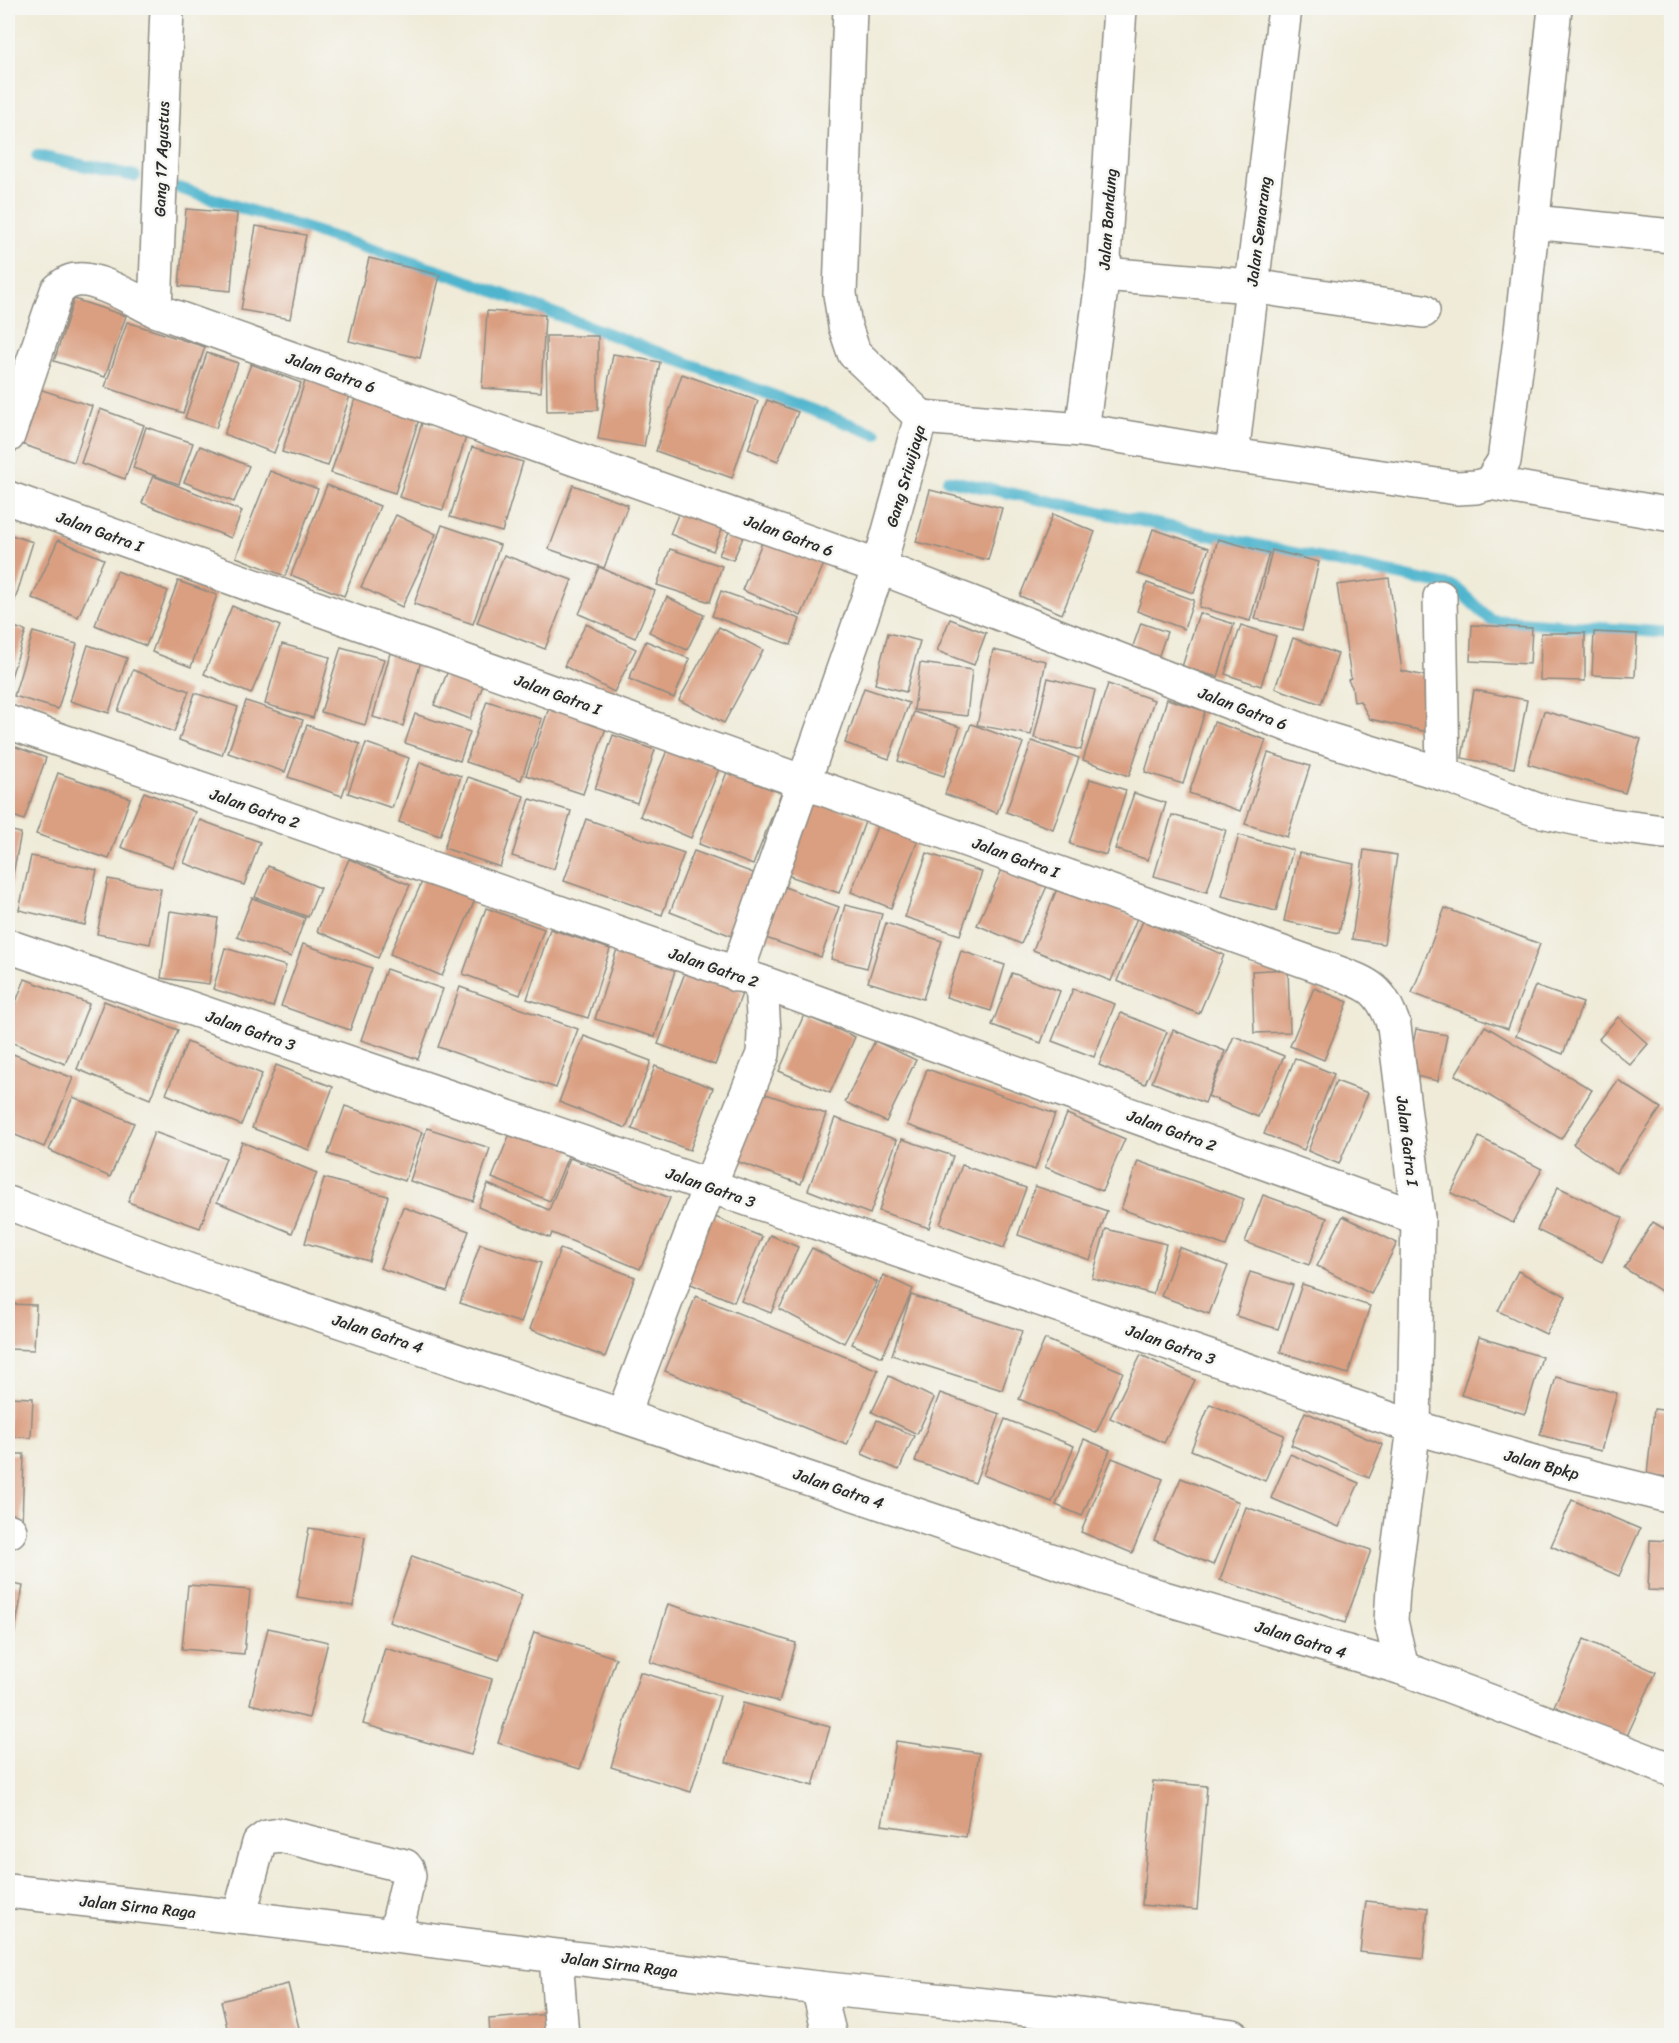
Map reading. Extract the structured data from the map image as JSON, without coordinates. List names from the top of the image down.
{
  "streets": {
    "street": [
      "Gang 17 Agustus",
      "Jalan Bandung",
      "Jalan Semarang",
      "Jalan Gatra 6",
      "Gang Sriwijaya",
      "Jalan Gatra I",
      "Jalan Gatra 2",
      "Jalan Gatra 3",
      "Jalan Gatra 4",
      "Jalan Bpkp",
      "Jalan Sirna Raga"
    ]
  },
  "crossings": [
    ["Gang 17 Agustus", "Jalan Gatra 6"],
    ["Jalan Gatra 6", "Gang Sriwijaya"],
    ["Gang Sriwijaya", "Jalan Gatra I"],
    ["Gang Sriwijaya", "Jalan Gatra 2"],
    ["Jalan Gatra I", "Jalan Gatra 2"],
    ["Jalan Gatra I", "Jalan Gatra 3"],
    ["Jalan Gatra I", "Jalan Gatra 4"],
    ["Jalan Gatra I", "Jalan Bpkp"],
    ["Jalan Gatra 3", "Jalan Bpkp"]
  ]
}
